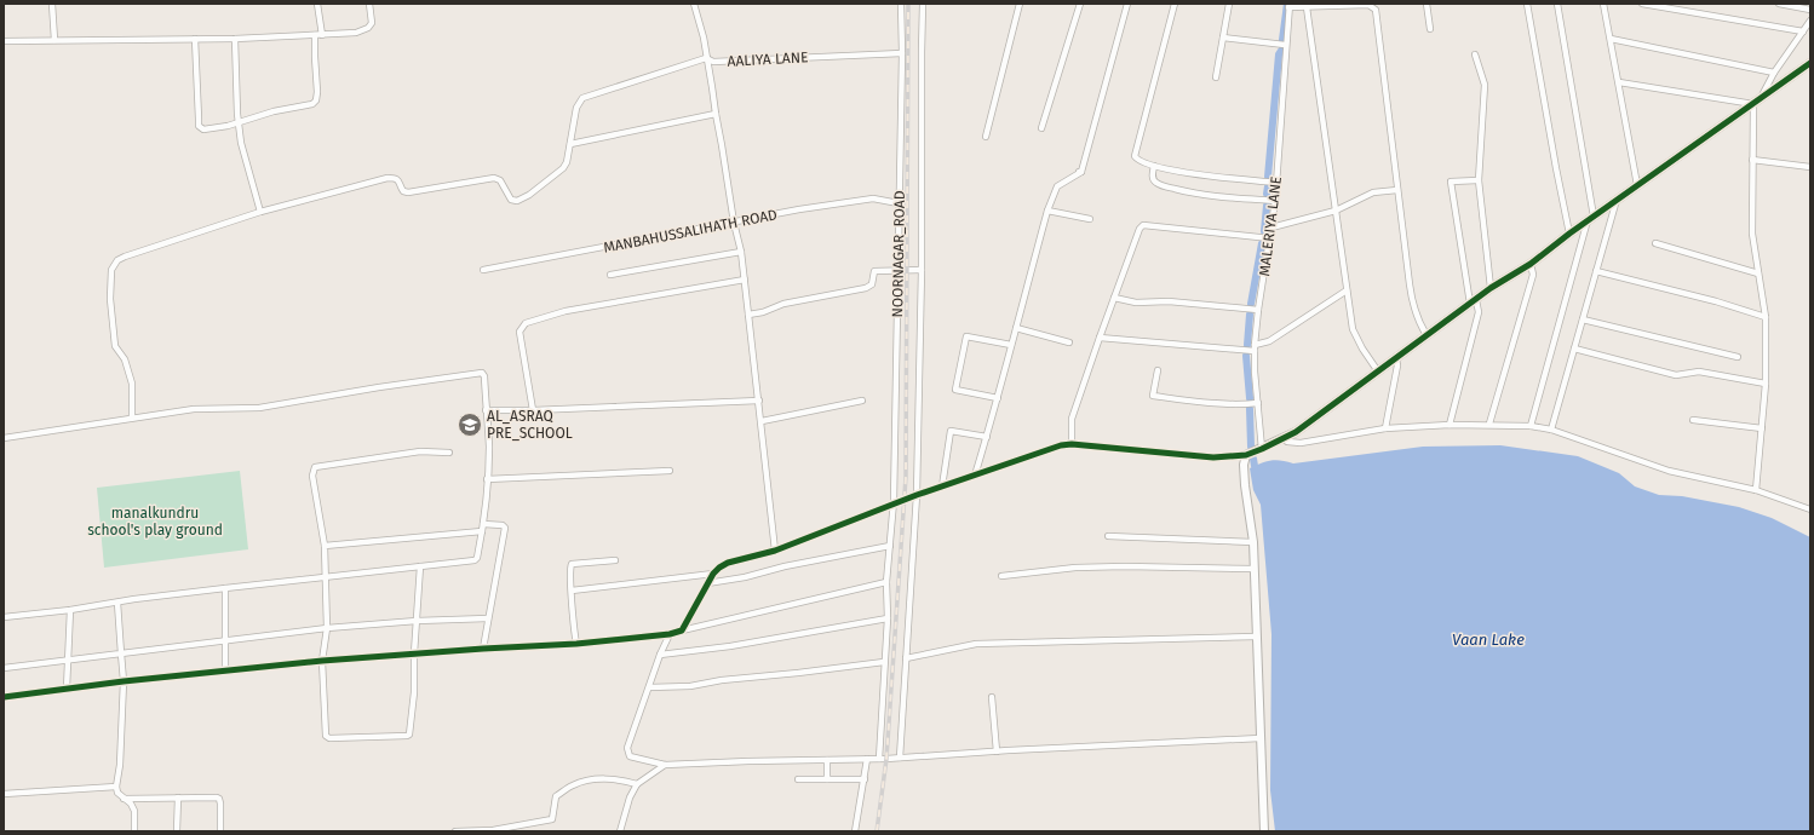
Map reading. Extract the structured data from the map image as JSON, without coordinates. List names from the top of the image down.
{
  "streets": {
    "street": [
      "AALIYA LANE",
      "MALERIYA LANE",
      "MANBAHUSSALIHATH ROAD",
      "NOORNAGAR_ROAD"
    ]
  },
  "crossings": [
    ["AALIYA LANE", "NOORNAGAR_ROAD"],
    ["MANBAHUSSALIHATH ROAD", "NOORNAGAR_ROAD"]
  ],
  "water": ["Vaan Lake"],
  "parks": ["manalkundru school's play ground"],
  "places": {
    "school or university": ["AL_ASRAQ PRE_SCHOOL"]
  }
}
